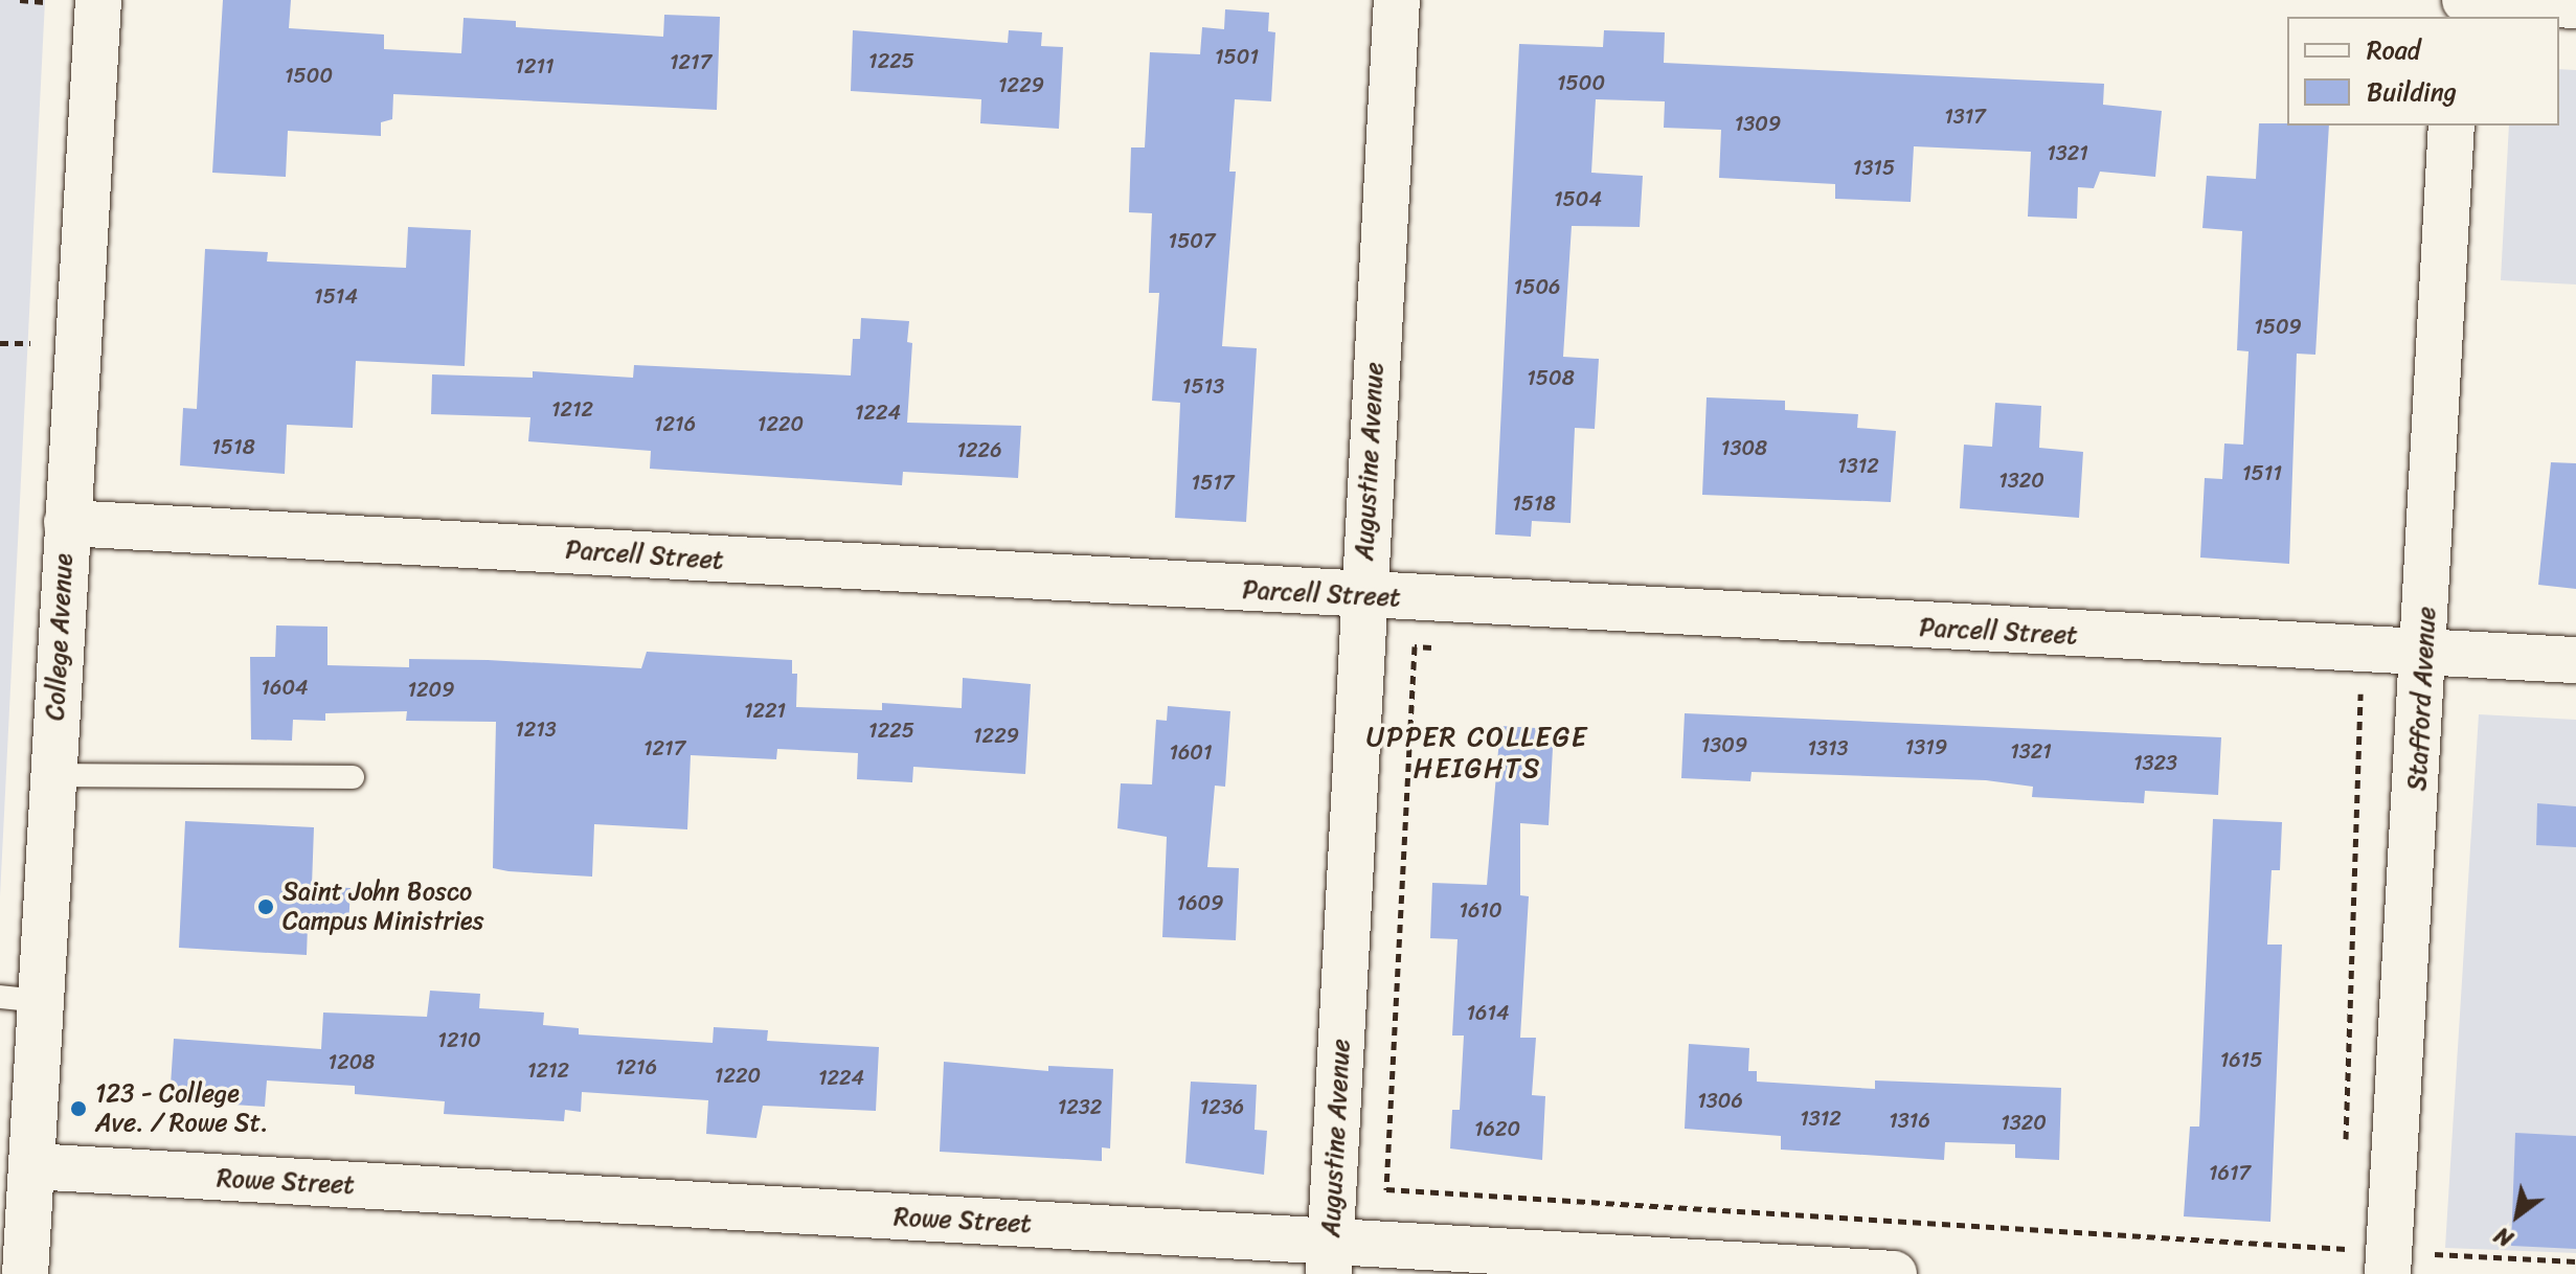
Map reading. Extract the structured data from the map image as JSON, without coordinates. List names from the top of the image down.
{
  "streets": {
    "street": [
      "Augustine Avenue",
      "Parcell Street",
      "College Avenue",
      "Stafford Avenue",
      "Rowe Street"
    ]
  },
  "crossings": [
    ["Augustine Avenue", "Parcell Street"],
    ["Augustine Avenue", "Rowe Street"],
    ["Parcell Street", "College Avenue"],
    ["Parcell Street", "Stafford Avenue"],
    ["College Avenue", "Rowe Street"]
  ],
  "districts": ["UPPER COLLEGE HEIGHTS"],
  "places": ["Saint John Bosco Campus Ministries", "123 - College Ave. / Rowe St."],
  "house_numbers": [
    "1501",
    "1225",
    "1217",
    "1211",
    "1500",
    "1500",
    "1229",
    "1317",
    "1309",
    "1321",
    "1315",
    "1504",
    "1507",
    "1506",
    "1514",
    "1509",
    "1508",
    "1513",
    "1212",
    "1224",
    "1216",
    "1220",
    "1518",
    "1308",
    "1226",
    "1312",
    "1511",
    "1320",
    "1517",
    "1518",
    "1604",
    "1209",
    "1221",
    "1213",
    "1225",
    "1229",
    "1309",
    "1319",
    "1217",
    "1313",
    "1321",
    "1601",
    "1323",
    "1609",
    "1610",
    "1614",
    "1210",
    "1615",
    "1208",
    "1216",
    "1212",
    "1220",
    "1224",
    "1306",
    "1232",
    "1236",
    "1312",
    "1316",
    "1320",
    "1620",
    "1617"
  ],
  "legend": ["Road", "Building"],
  "north": "bottom left"
}
